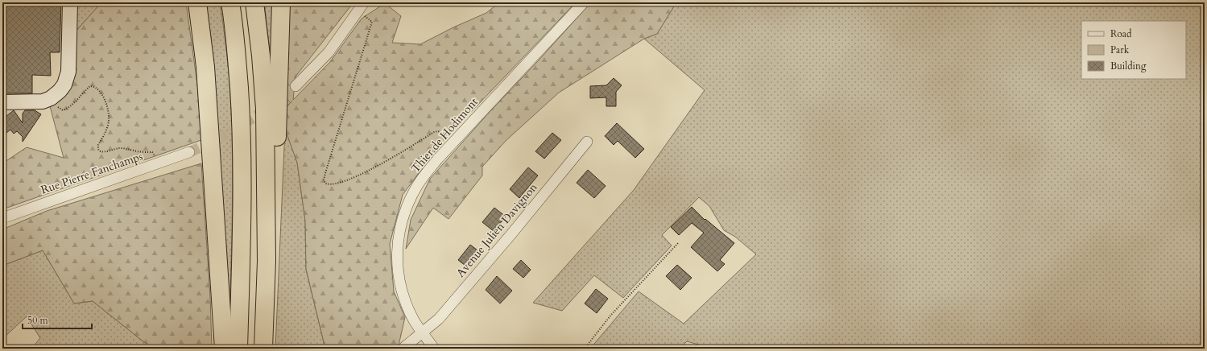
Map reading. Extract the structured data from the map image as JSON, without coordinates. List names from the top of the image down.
{
  "streets": {
    "street": ["Thier de Hodimont", "Rue Pierre Fanchamps", "Avenue Julien Davignon"]
  },
  "crossings": [
    ["Thier de Hodimont", "Avenue Julien Davignon"]
  ],
  "legend": ["Road", "Park", "Building"],
  "scale_bar": "50 m"
}
